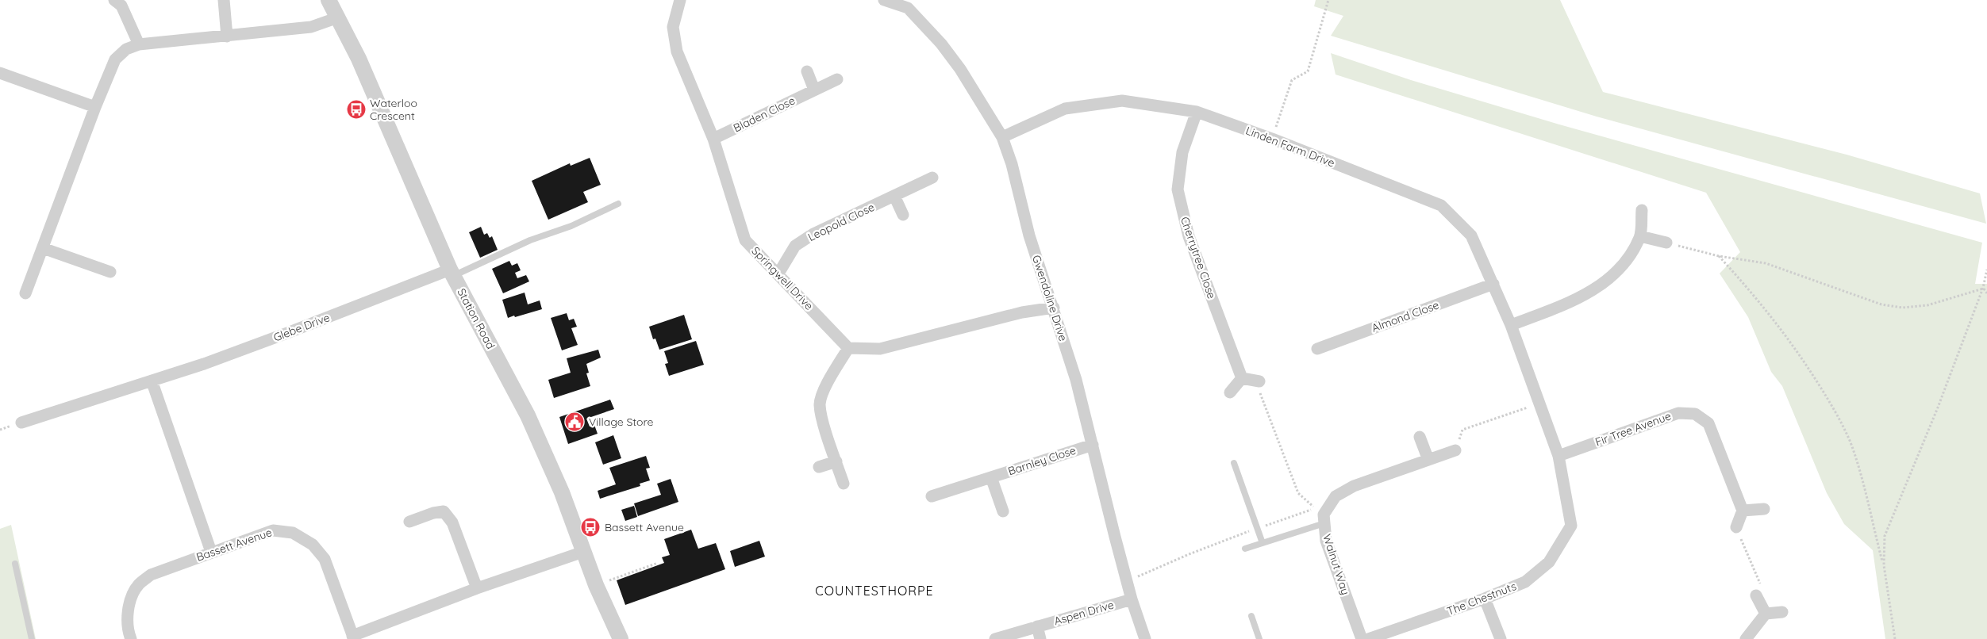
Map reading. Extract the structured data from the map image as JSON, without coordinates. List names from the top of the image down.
{
  "streets": {
    "street": [
      "Bladen Close",
      "Linden Farm Drive",
      "Leopold Close",
      "Cherrytree Close",
      "Springwell Drive",
      "Gwendoline Drive",
      "Almond Close",
      "Station Road",
      "Glebe Drive",
      "Fir Tree Avenue",
      "Barnley Close",
      "Bassett Avenue",
      "Walnut Way",
      "The Chestnuts",
      "Aspen Drive"
    ]
  },
  "crossings": [
    ["Bladen Close", "Springwell Drive"],
    ["Linden Farm Drive", "Cherrytree Close"],
    ["Linden Farm Drive", "Gwendoline Drive"],
    ["Linden Farm Drive", "Almond Close"],
    ["Linden Farm Drive", "Fir Tree Avenue"],
    ["Linden Farm Drive", "The Chestnuts"],
    ["Leopold Close", "Springwell Drive"],
    ["Gwendoline Drive", "Barnley Close"],
    ["Gwendoline Drive", "Aspen Drive"],
    ["Station Road", "Glebe Drive"],
    ["Station Road", "Bassett Avenue"]
  ],
  "districts": ["COUNTESTHORPE"],
  "places": {
    "bus stop": ["Waterloo Crescent", "Bassett Avenue"],
    "public building": ["Village Store"]
  }
}
